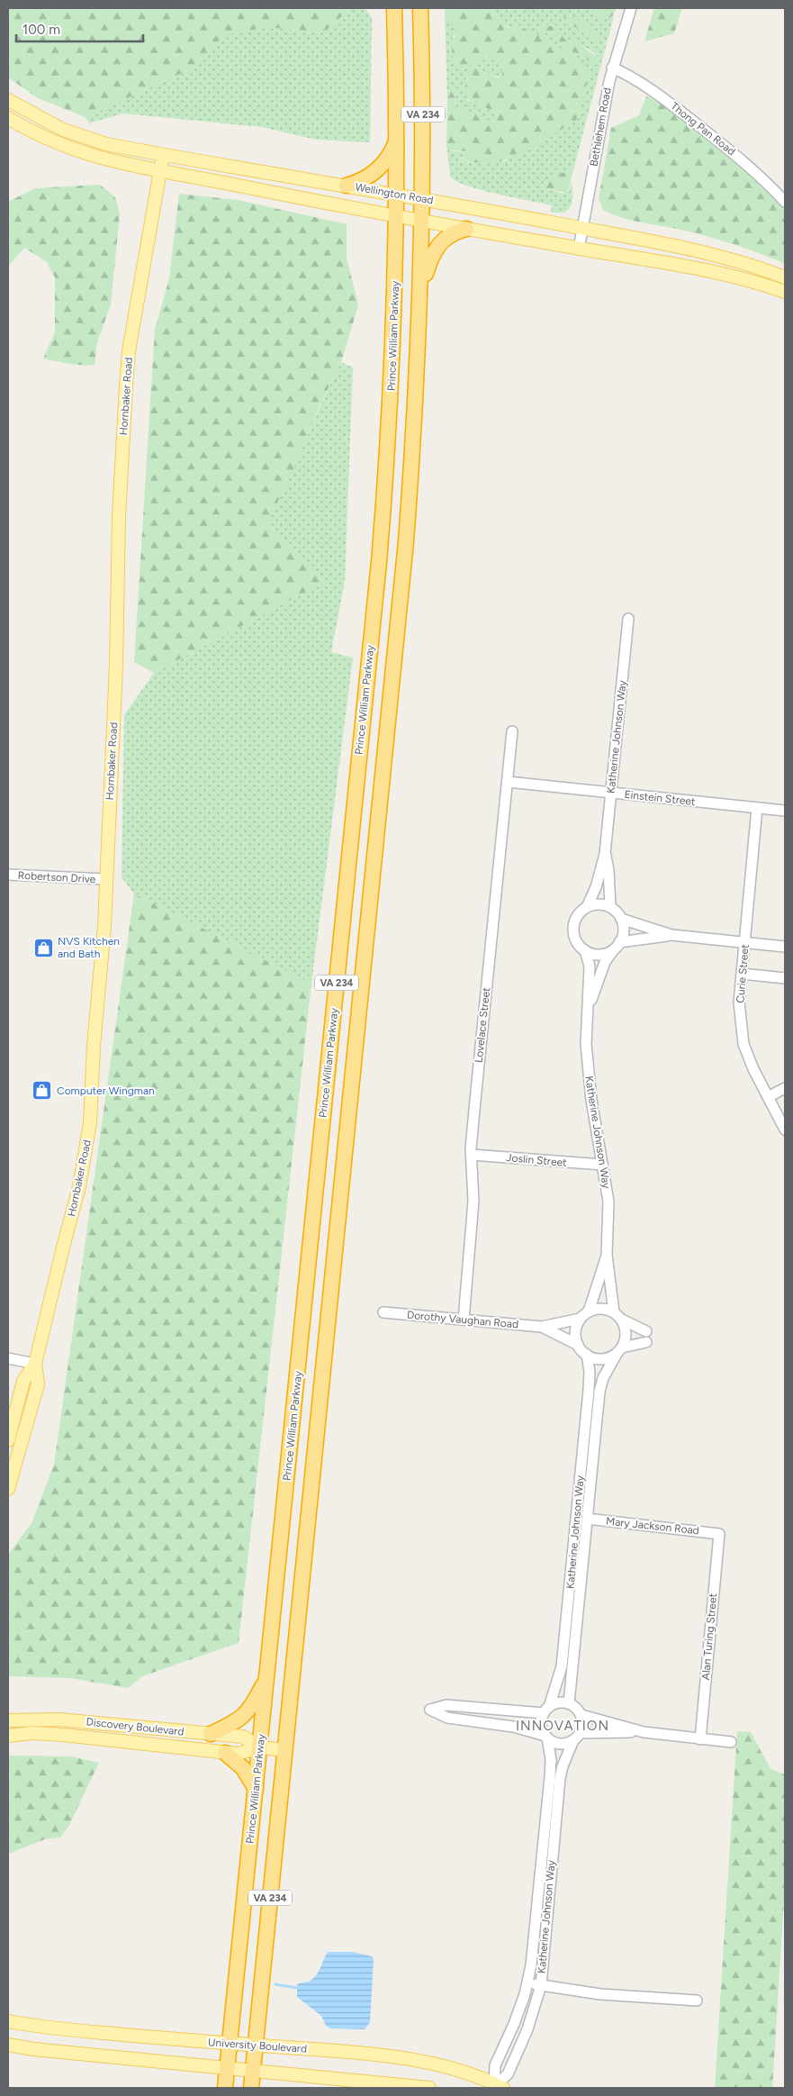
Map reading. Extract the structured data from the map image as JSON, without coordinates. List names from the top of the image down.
{
  "streets": {
    "highway": ["VA 234", "Prince William Parkway"],
    "main road": [
      "Wellington Road",
      "Hornbaker Road",
      "Discovery Boulevard",
      "University Boulevard"
    ],
    "street": [
      "Bethlehem Road",
      "Thong Pan Road",
      "Katherine Johnson Way",
      "Einstein Street",
      "Robertson Drive",
      "Curie Street",
      "Lovelace Street",
      "Joslin Street",
      "Dorothy Vaughan Road",
      "Mary Jackson Road",
      "Alan Turing Street"
    ]
  },
  "crossings": [
    ["VA 234", "Wellington Road"],
    ["VA 234", "Discovery Boulevard"],
    ["VA 234", "University Boulevard"],
    ["Bethlehem Road", "Thong Pan Road"],
    ["Bethlehem Road", "Wellington Road"],
    ["Wellington Road", "Prince William Parkway"],
    ["Wellington Road", "Hornbaker Road"],
    ["Prince William Parkway", "Discovery Boulevard"],
    ["Prince William Parkway", "University Boulevard"],
    ["Hornbaker Road", "Robertson Drive"],
    ["Katherine Johnson Way", "Einstein Street"],
    ["Katherine Johnson Way", "Joslin Street"],
    ["Katherine Johnson Way", "Dorothy Vaughan Road"],
    ["Katherine Johnson Way", "Mary Jackson Road"],
    ["Katherine Johnson Way", "University Boulevard"],
    ["Einstein Street", "Curie Street"],
    ["Einstein Street", "Lovelace Street"],
    ["Lovelace Street", "Joslin Street"],
    ["Lovelace Street", "Dorothy Vaughan Road"],
    ["Mary Jackson Road", "Alan Turing Street"]
  ],
  "districts": ["INNOVATION"],
  "places": {
    "shop": ["NVS Kitchen and Bath", "Computer Wingman"]
  },
  "scale_bar": "100 m"
}
